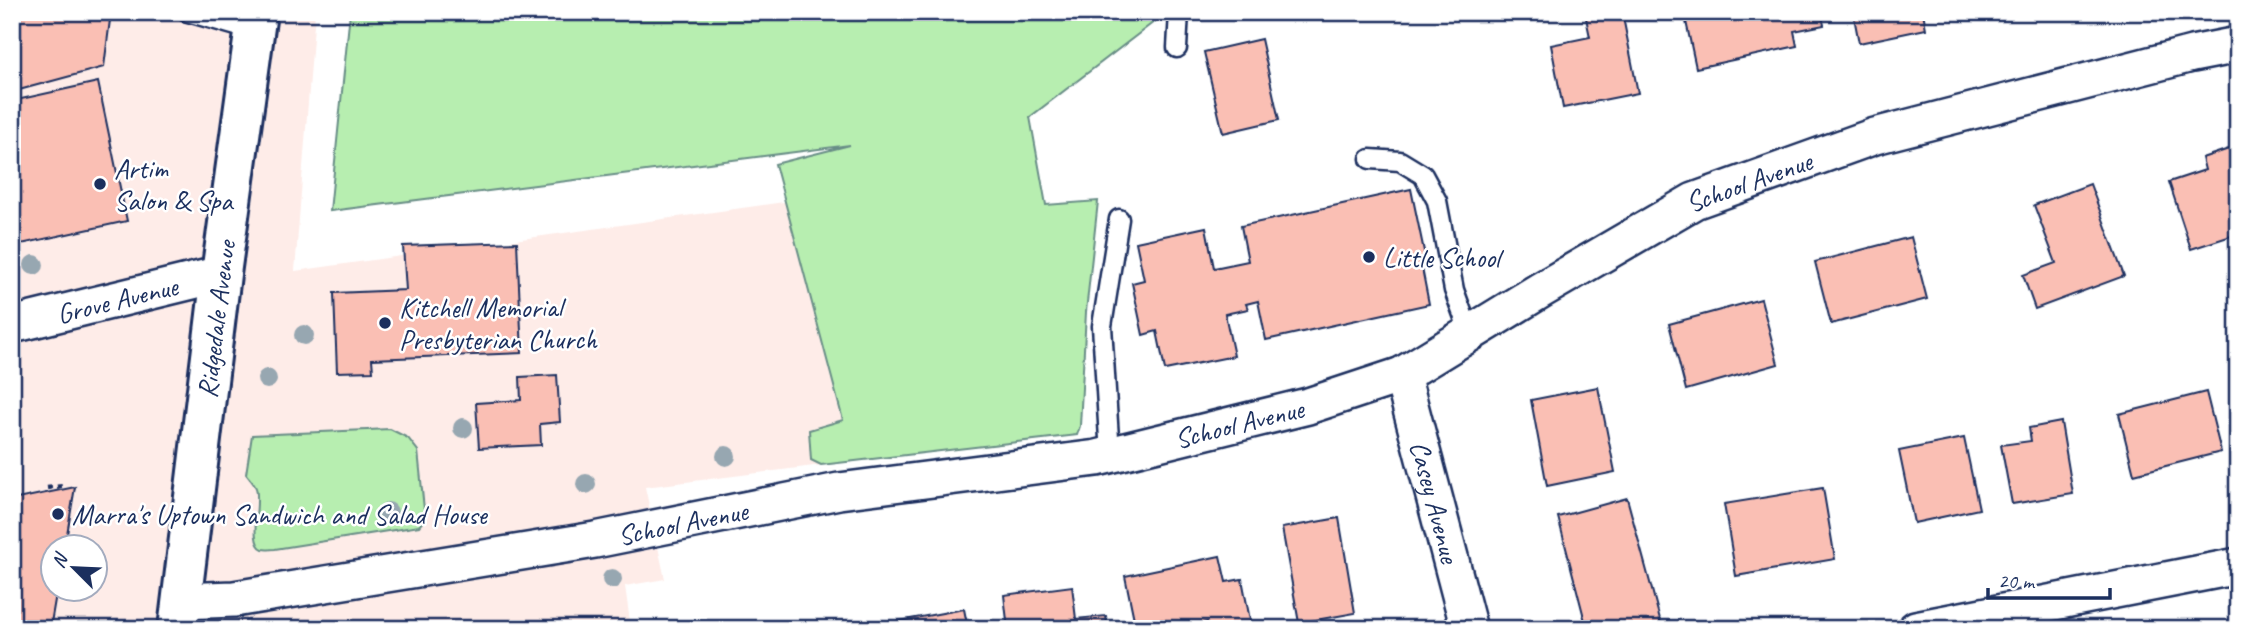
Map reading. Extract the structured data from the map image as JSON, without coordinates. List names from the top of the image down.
{
  "streets": {
    "main road": ["Ridgedale Avenue"],
    "street": ["School Avenue", "Grove Avenue", "Casey Avenue"]
  },
  "crossings": [
    ["School Avenue", "Ridgedale Avenue"],
    ["School Avenue", "Casey Avenue"],
    ["Grove Avenue", "Ridgedale Avenue"]
  ],
  "places": [
    "Artim Salon & Spa",
    "Little School",
    "Kitchell Memorial Presbyterian Church",
    "Marra's Uptown Sandwich and Salad House"
  ],
  "scale_bar": "20 m",
  "north": "top left"
}
